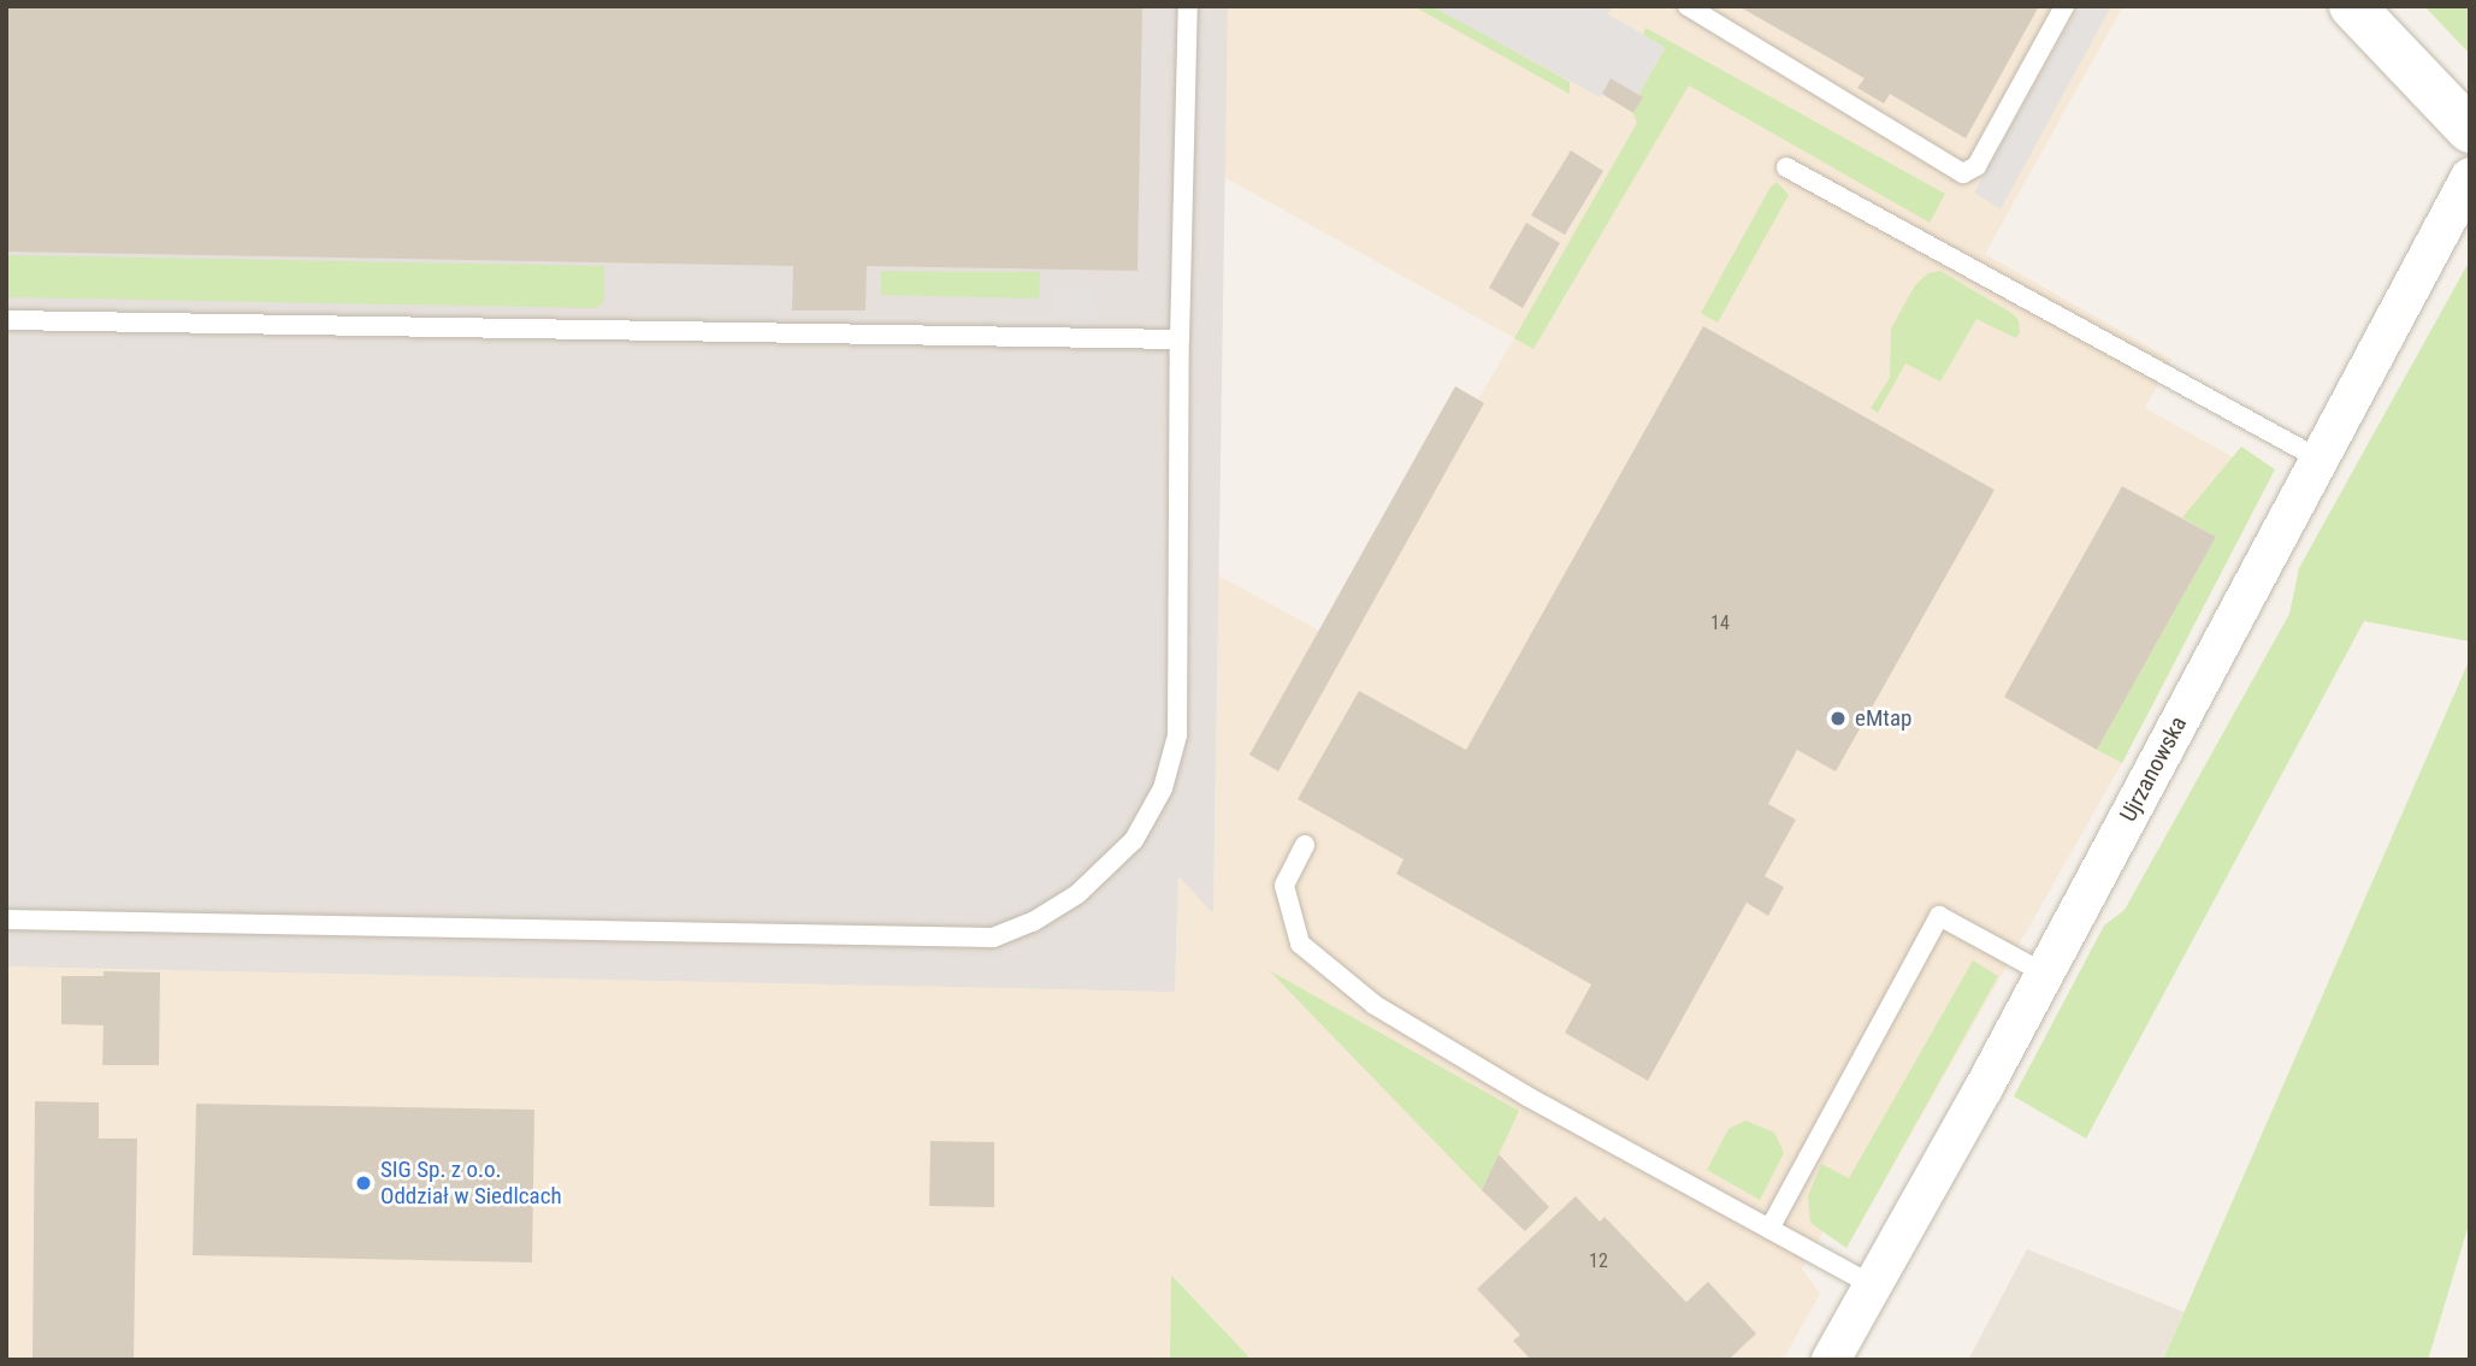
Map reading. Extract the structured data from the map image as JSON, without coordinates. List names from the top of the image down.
{
  "streets": {
    "street": ["Ujrzanowska"]
  },
  "places": ["eMtap", "SIG Sp. z o.o. Oddział w Siedlcach"],
  "house_numbers": ["14", "12"]
}
